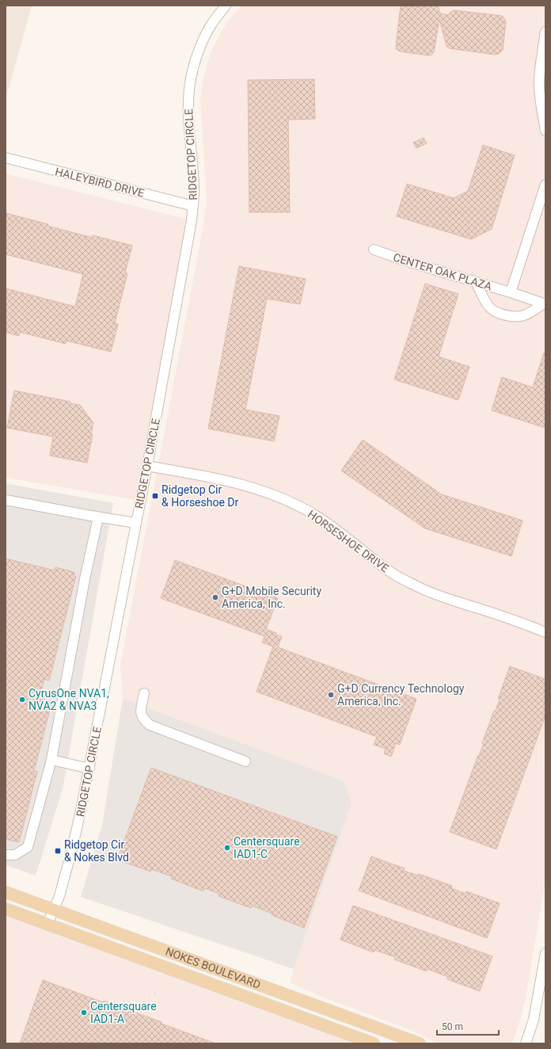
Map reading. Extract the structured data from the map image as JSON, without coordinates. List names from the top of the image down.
{
  "streets": {
    "main road": ["NOKES BOULEVARD"],
    "street": [
      "RIDGETOP CIRCLE",
      "HALEYBIRD DRIVE",
      "CENTER OAK PLAZA",
      "HORSESHOE DRIVE"
    ]
  },
  "crossings": [
    ["RIDGETOP CIRCLE", "HALEYBIRD DRIVE"],
    ["RIDGETOP CIRCLE", "HORSESHOE DRIVE"],
    ["RIDGETOP CIRCLE", "NOKES BOULEVARD"]
  ],
  "places": {
    "transit": ["Ridgetop Cir & Horseshoe Dr", "Ridgetop Cir & Nokes Blvd"],
    "other": [
      "G+D Mobile Security America, Inc.",
      "G+D Currency Technology America, Inc.",
      "CyrusOne NVA1, NVA2 & NVA3",
      "Centersquare IAD1-C",
      "Centersquare IAD1-A"
    ]
  },
  "scale_bar": "50 m"
}
